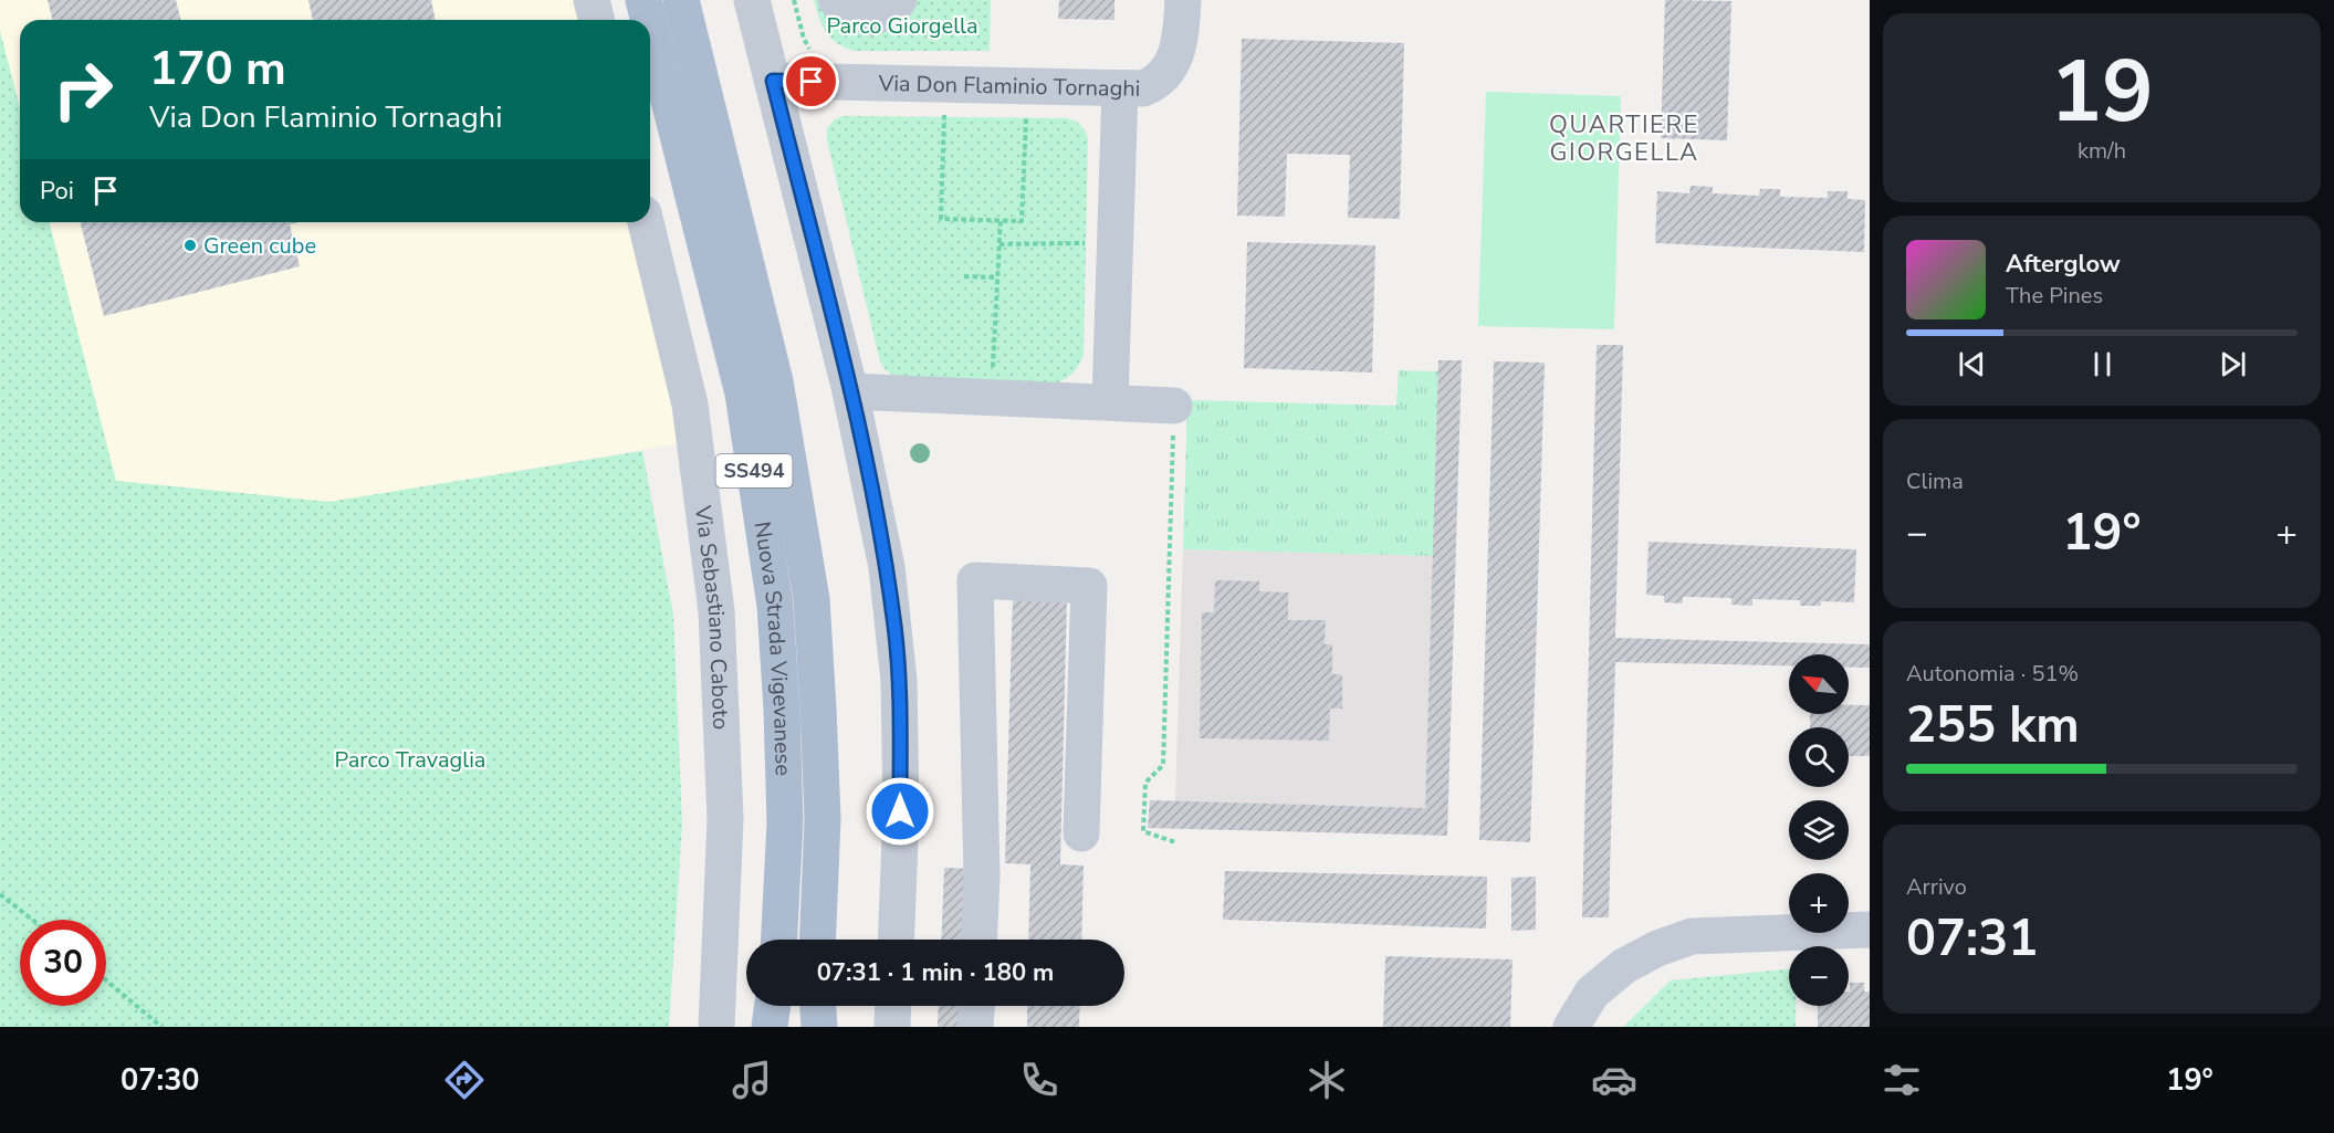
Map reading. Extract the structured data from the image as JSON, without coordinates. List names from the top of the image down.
{
  "streets": {
    "main road": ["SS494", "Nuova Strada Vigevanese"],
    "street": ["Via Don Flaminio Tornaghi", "Via Sebastiano Caboto"]
  },
  "districts": ["QUARTIERE GIORGELLA"],
  "parks": ["Parco Giorgella", "Parco Travaglia"],
  "places": ["Green cube"],
  "north": "top left",
  "page": {
    "tile": [
      ["19", "km/h"],
      "Clima",
      ["Autonomia · 51%", "255 km"],
      ["Arrivo", "07:31"]
    ],
    "turn": ["170 m", "Via Don Flaminio Tornaghi"],
    "then": "Poi",
    "song": ["Afterglow", "The Pines"],
    "heat": ["−", "19°", "+"],
    "map_buttons": ["+", "−"],
    "limit": "30",
    "trip": "07:31 · 1 min · 180 m",
    "tabs": ["07:30", "19°"]
  }
}
